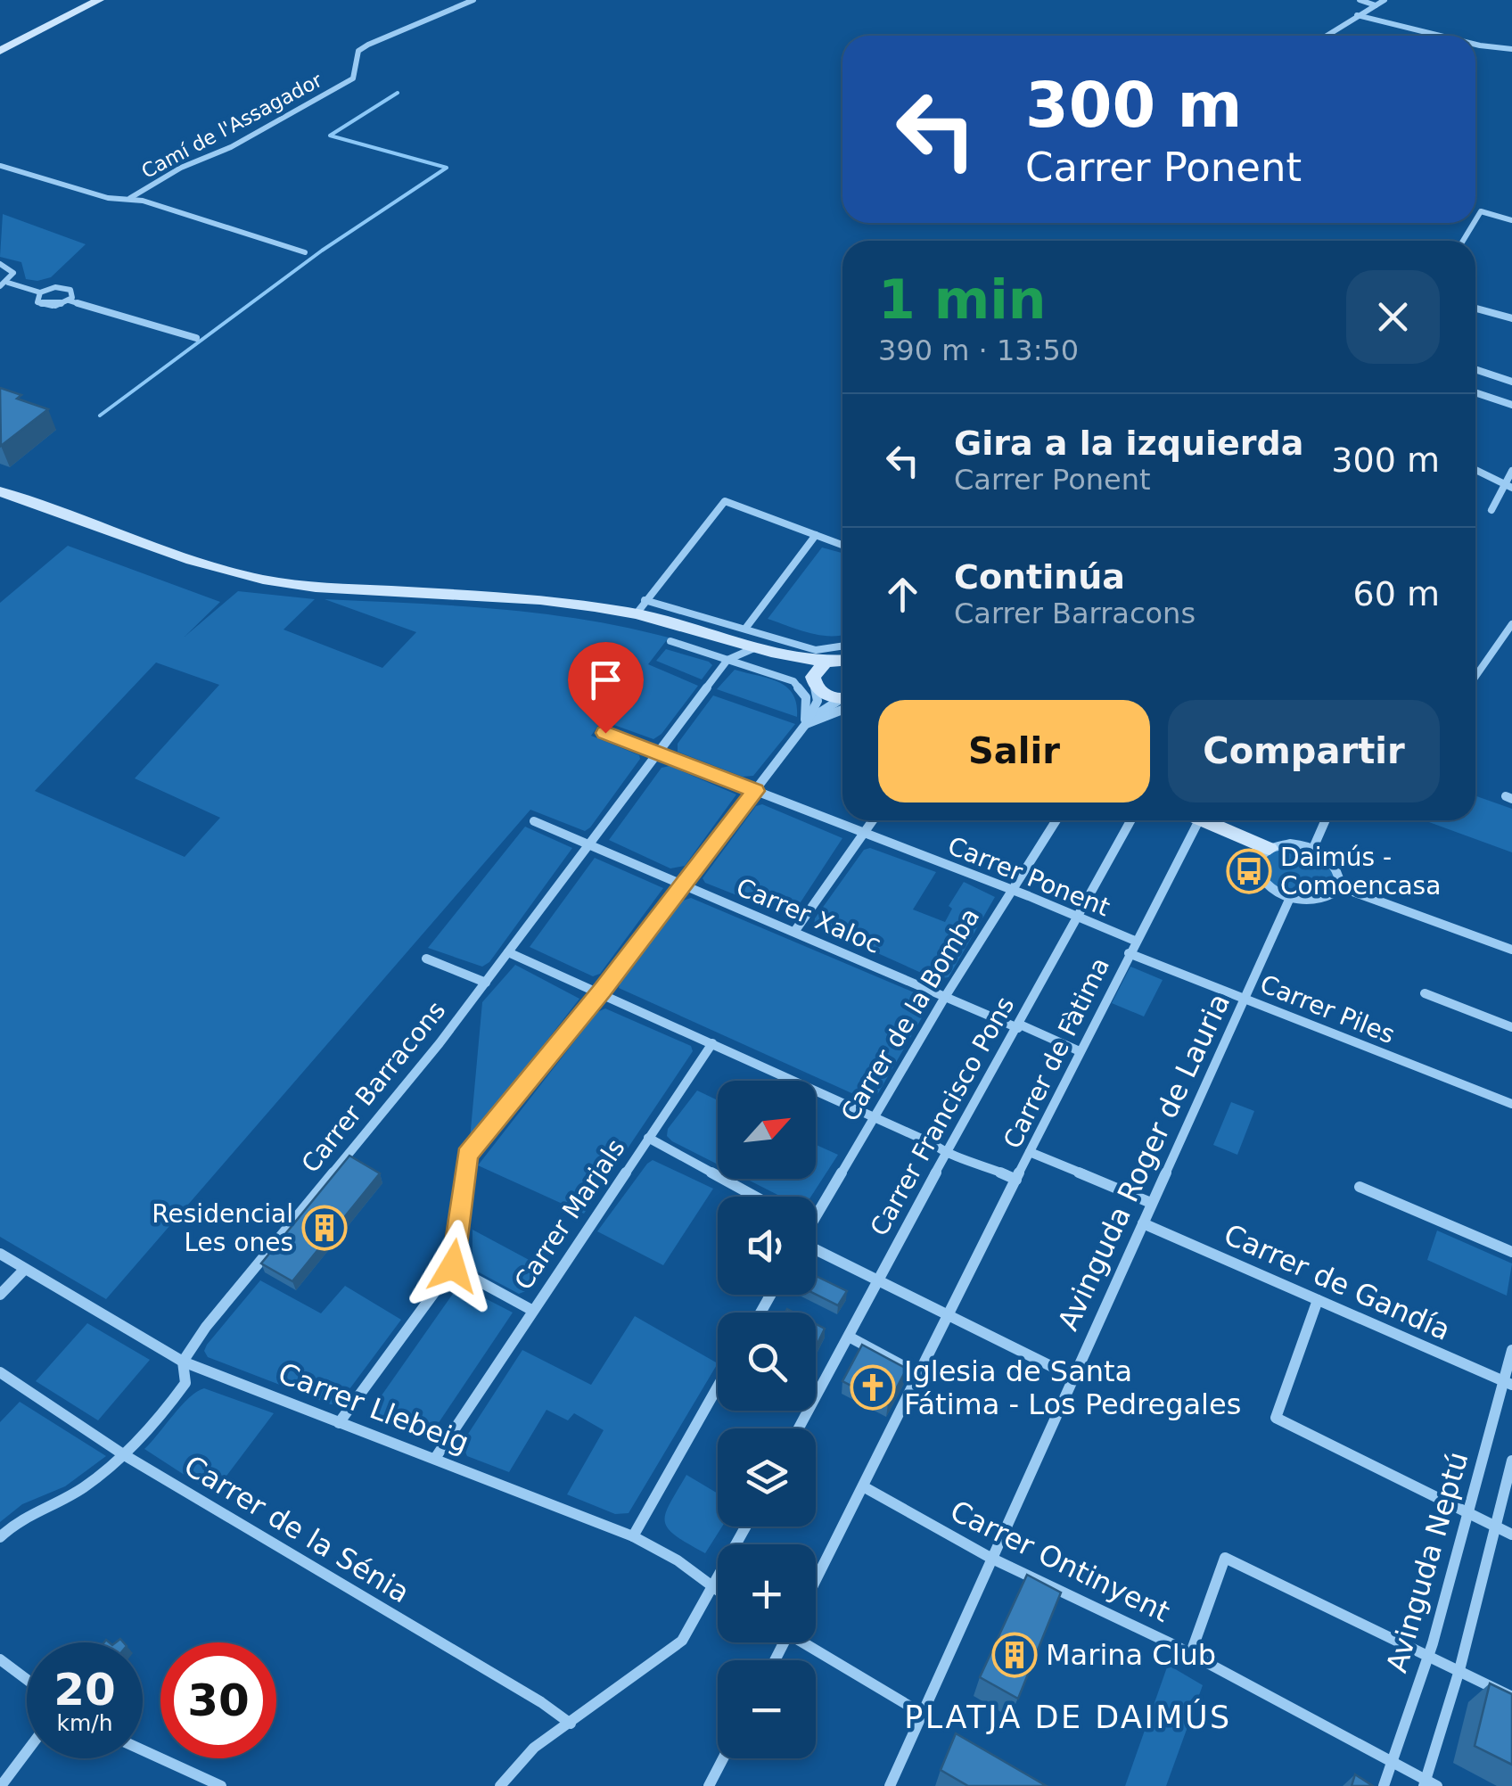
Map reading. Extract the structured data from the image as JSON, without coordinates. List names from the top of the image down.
{
  "streets": {
    "street": [
      "Camí de l'Assagador",
      "Carrer Ponent",
      "Carrer Xaloc",
      "Carrer Piles",
      "Carrer de la Bomba",
      "Carrer de Fàtima",
      "Carrer Barracons",
      "Carrer Francisco Pons",
      "Avinguda Roger de Lauria",
      "Carrer Marjals",
      "Carrer de Gandía",
      "Carrer Llebeig",
      "Carrer de la Sénia",
      "Carrer Ontinyent",
      "Avinguda Neptú"
    ]
  },
  "crossings": [
    ["Carrer Ponent", "Carrer de la Bomba"],
    ["Carrer Ponent", "Carrer de Fàtima"],
    ["Carrer Ponent", "Carrer Barracons"],
    ["Carrer Ponent", "Carrer Francisco Pons"],
    ["Carrer Xaloc", "Carrer de la Bomba"],
    ["Carrer Xaloc", "Carrer de Fàtima"],
    ["Carrer Xaloc", "Carrer Barracons"],
    ["Carrer Xaloc", "Carrer Francisco Pons"],
    ["Carrer Piles", "Carrer de Fàtima"],
    ["Carrer Piles", "Avinguda Roger de Lauria"],
    ["Carrer de Fàtima", "Carrer Ontinyent"],
    ["Carrer Barracons", "Carrer Llebeig"],
    ["Carrer Barracons", "Carrer de la Sénia"],
    ["Avinguda Roger de Lauria", "Carrer de Gandía"],
    ["Avinguda Roger de Lauria", "Carrer Ontinyent"],
    ["Carrer Marjals", "Carrer Llebeig"],
    ["Carrer de Gandía", "Avinguda Neptú"],
    ["Carrer Ontinyent", "Avinguda Neptú"]
  ],
  "districts": ["PLATJA DE DAIMÚS"],
  "places": {
    "bus stop": ["Daimús - Comoencasa"],
    "building": ["Residencial Les ones", "Marina Club"],
    "church": ["Iglesia de Santa Fátima - Los Pedregales"]
  },
  "north": "top right",
  "page": {
    "turn": ["300 m", "Carrer Ponent"],
    "heading": ["1 min", "390 m · 13:50"],
    "list": [
      {
        "name": "Gira a la izquierda",
        "note": "Carrer Ponent",
        "value": "300 m"
      },
      {
        "name": "Continúa",
        "note": "Carrer Barracons",
        "value": "60 m"
      }
    ],
    "buttons": ["Salir", "Compartir"],
    "map_buttons": ["+", "−"],
    "speed": "20 km/h",
    "limit": "30"
  }
}
